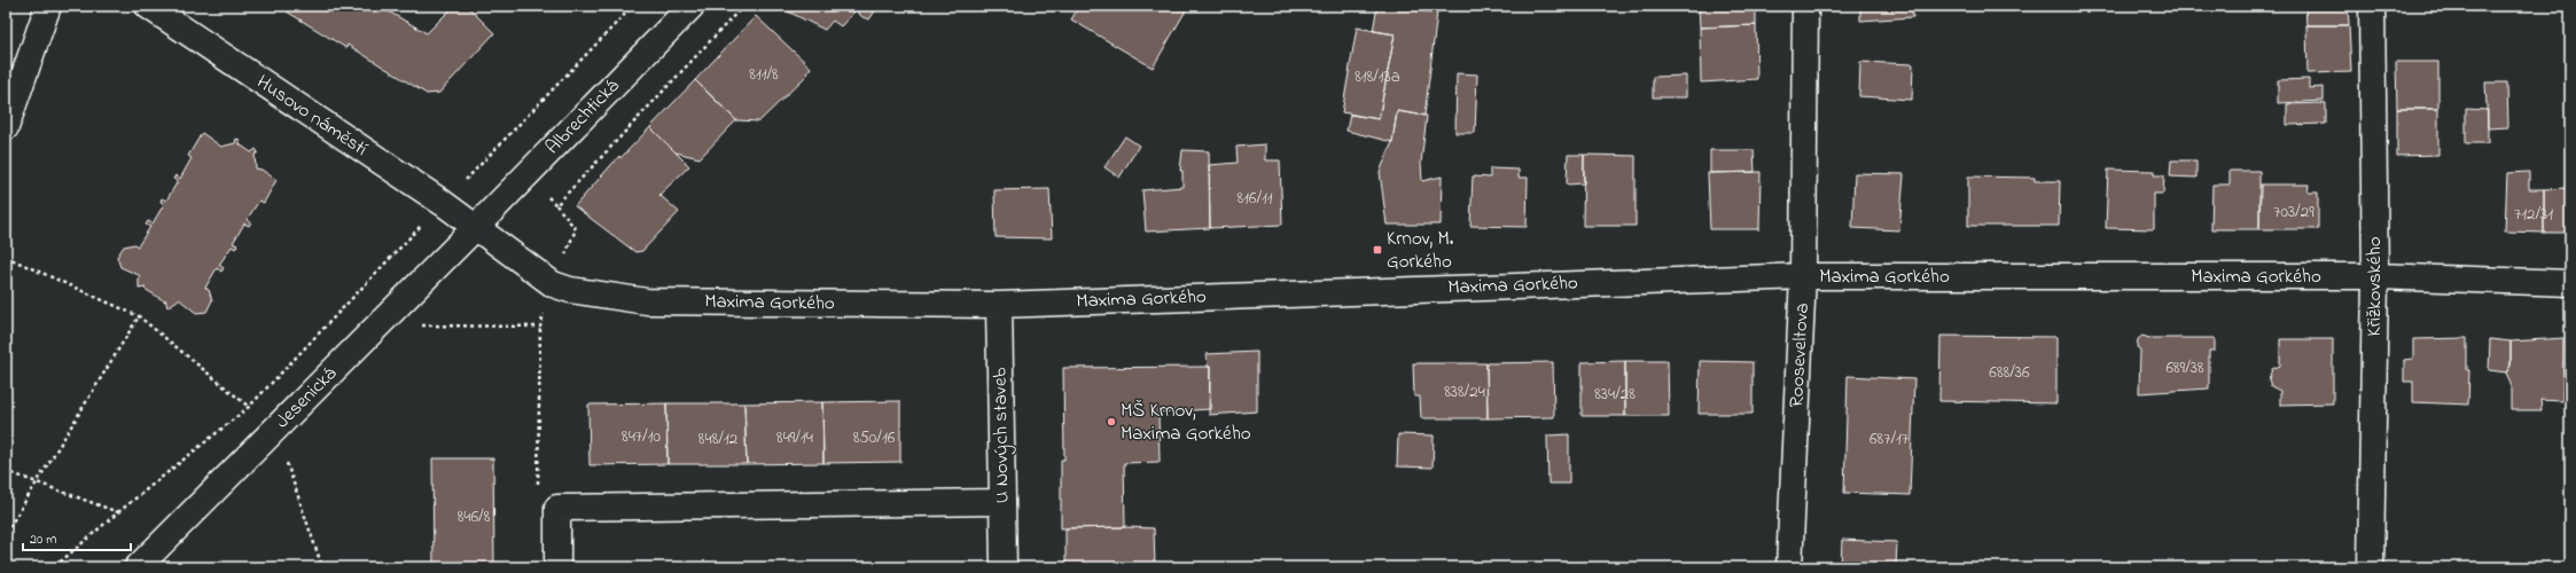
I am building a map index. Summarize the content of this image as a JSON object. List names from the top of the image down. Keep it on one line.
{"streets":{"street":["Husovo náměstí","Albrechtická","Maxima Gorkého","Křižkovského","Rooseveltova","Jesenická","U Nových staveb"]},"crossings":[["Husovo náměstí","Albrechtická"],["Husovo náměstí","Maxima Gorkého"],["Husovo náměstí","Jesenická"],["Albrechtická","Maxima Gorkého"],["Albrechtická","Jesenická"],["Maxima Gorkého","Křižkovského"],["Maxima Gorkého","Rooseveltova"],["Maxima Gorkého","Jesenická"],["Maxima Gorkého","U Nových staveb"]],"places":{"transit":["Krnov, M. Gorkého"],"other":["MŠ Krnov, Maxima Gorkého"]},"house_numbers":["811/8","818/13a","816/11","703/29","712/31","689/38","688/36","838/24","834/28","847/10","849/14","850/16","848/12","687/17","846/8"],"scale_bar":"20 m"}
